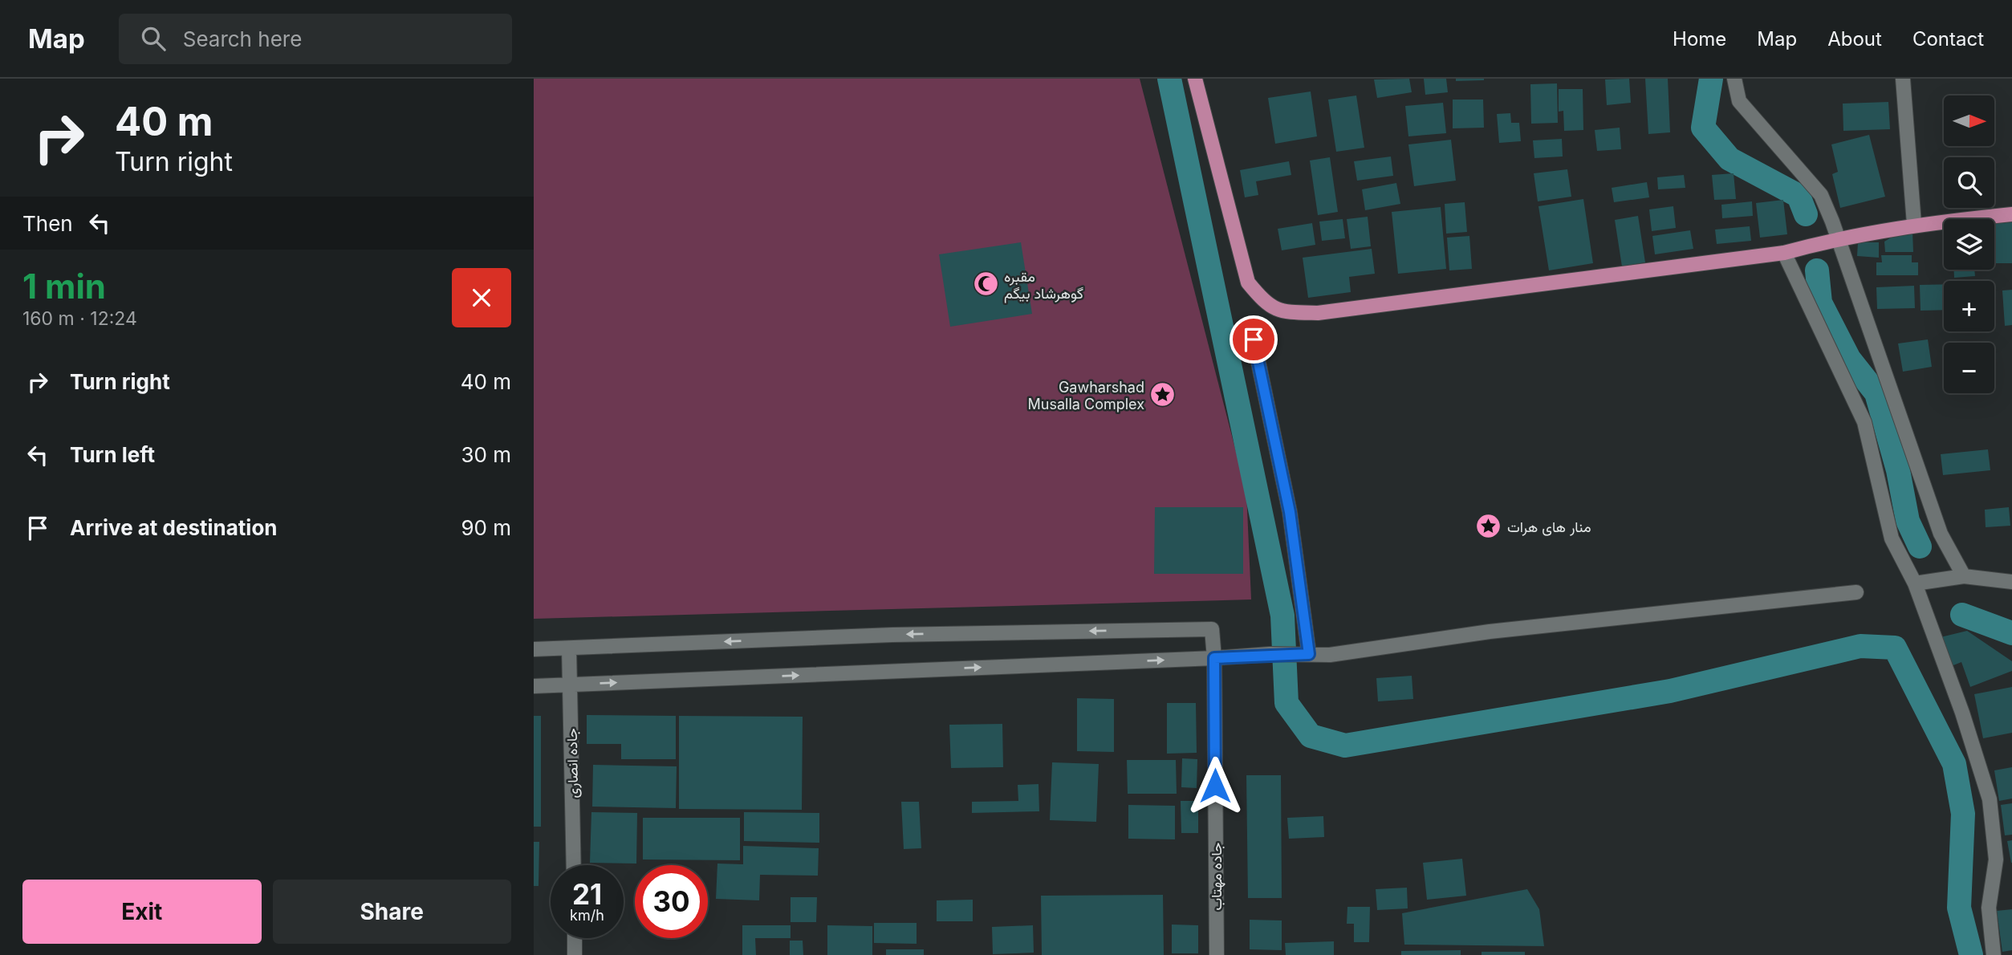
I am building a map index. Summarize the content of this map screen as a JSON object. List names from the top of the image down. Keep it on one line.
{"streets":{"street":["جاده انصاری","جاده مهتاب"]},"crossings":[["جاده انصاری","جاده مهتاب"]],"places":{"mosque":["مقبره گوهرشاد بیگم"],"place":["Gawharshad Musalla Complex","منار های هرات"]},"north":"right","page":{"header":"Map","search":"Search here","nav":["Home","Map","About","Contact"],"turn":["40 m","Turn right"],"map_buttons":["+","−"],"then":"Then","heading":["1 min","160 m · 12:24"],"list":[{"name":"Turn right","value":"40 m"},{"name":"Turn left","value":"30 m"},{"name":"Arrive at destination","value":"90 m"}],"speed":"21 km/h","limit":"30","buttons":["Exit","Share"]}}
